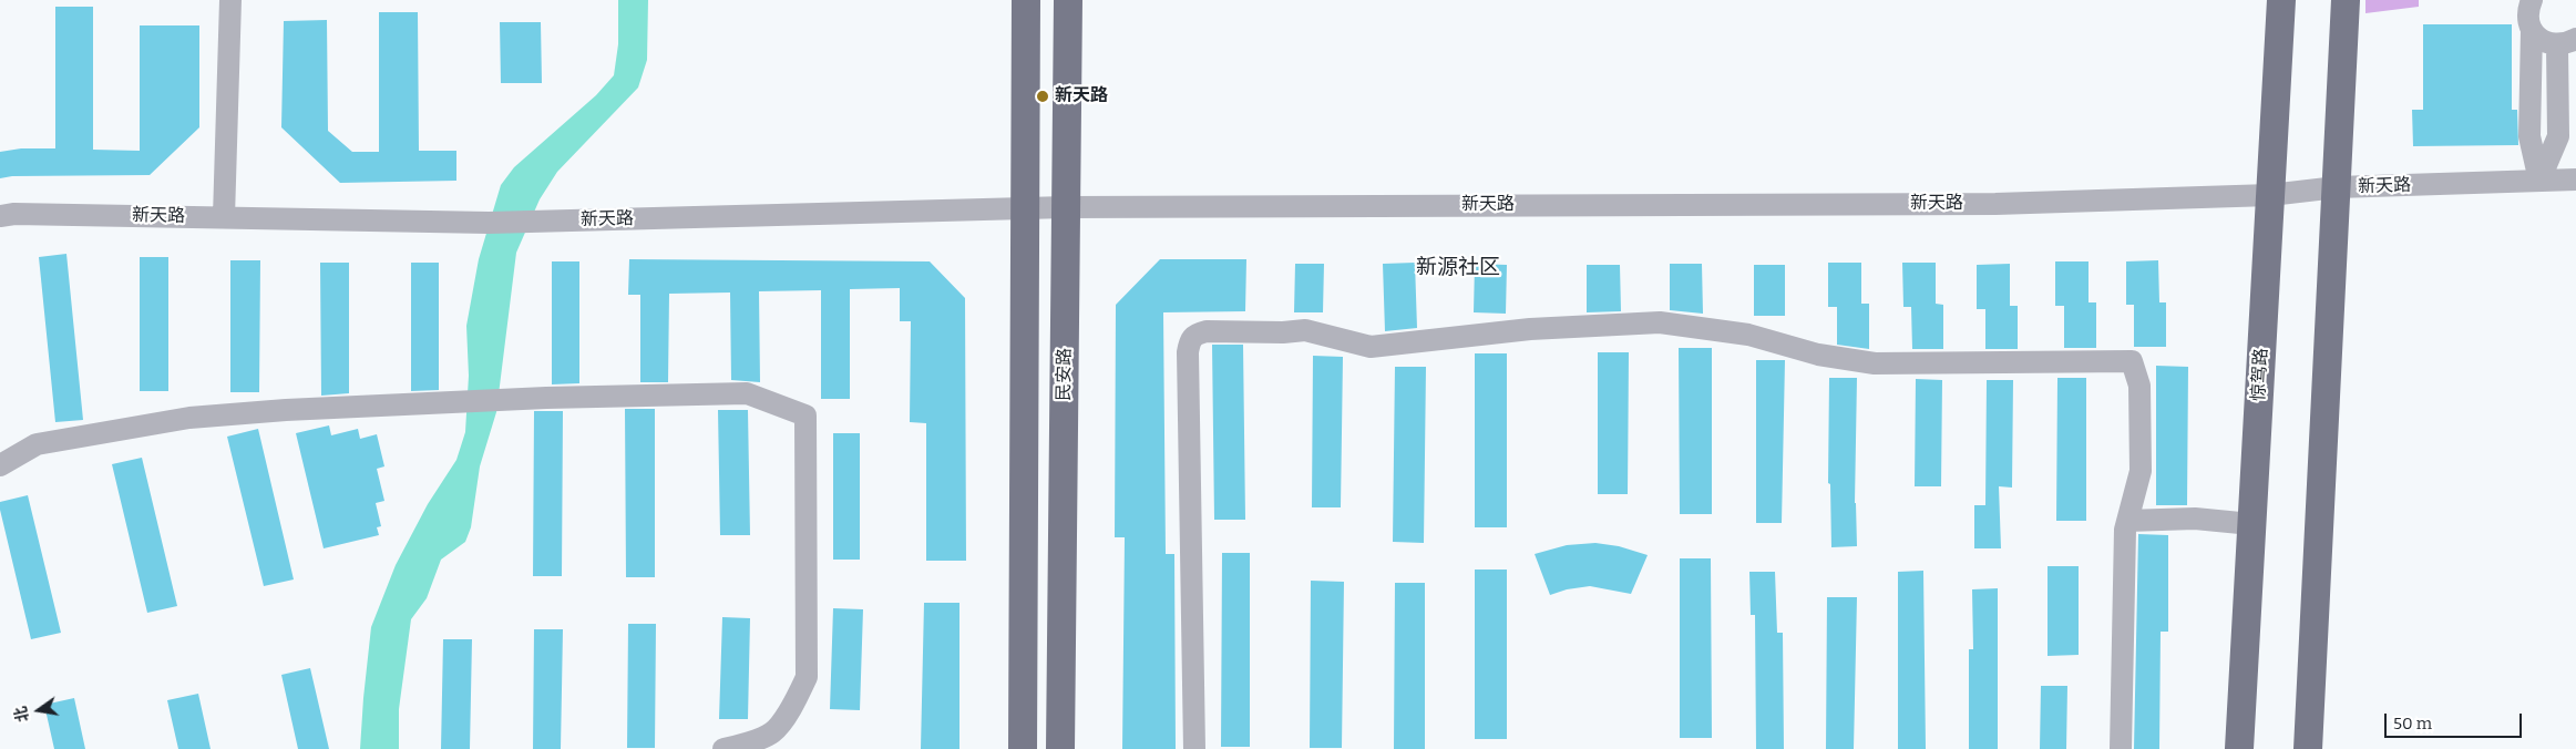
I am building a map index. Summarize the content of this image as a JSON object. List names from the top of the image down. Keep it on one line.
{"streets":{"main road":["民安路","惊驾路"],"street":["新天路"]},"crossings":[["新天路","民安路"],["新天路","惊驾路"]],"districts":["新源社区"],"places":["新天路"],"scale_bar":"50 m","north":"left"}
